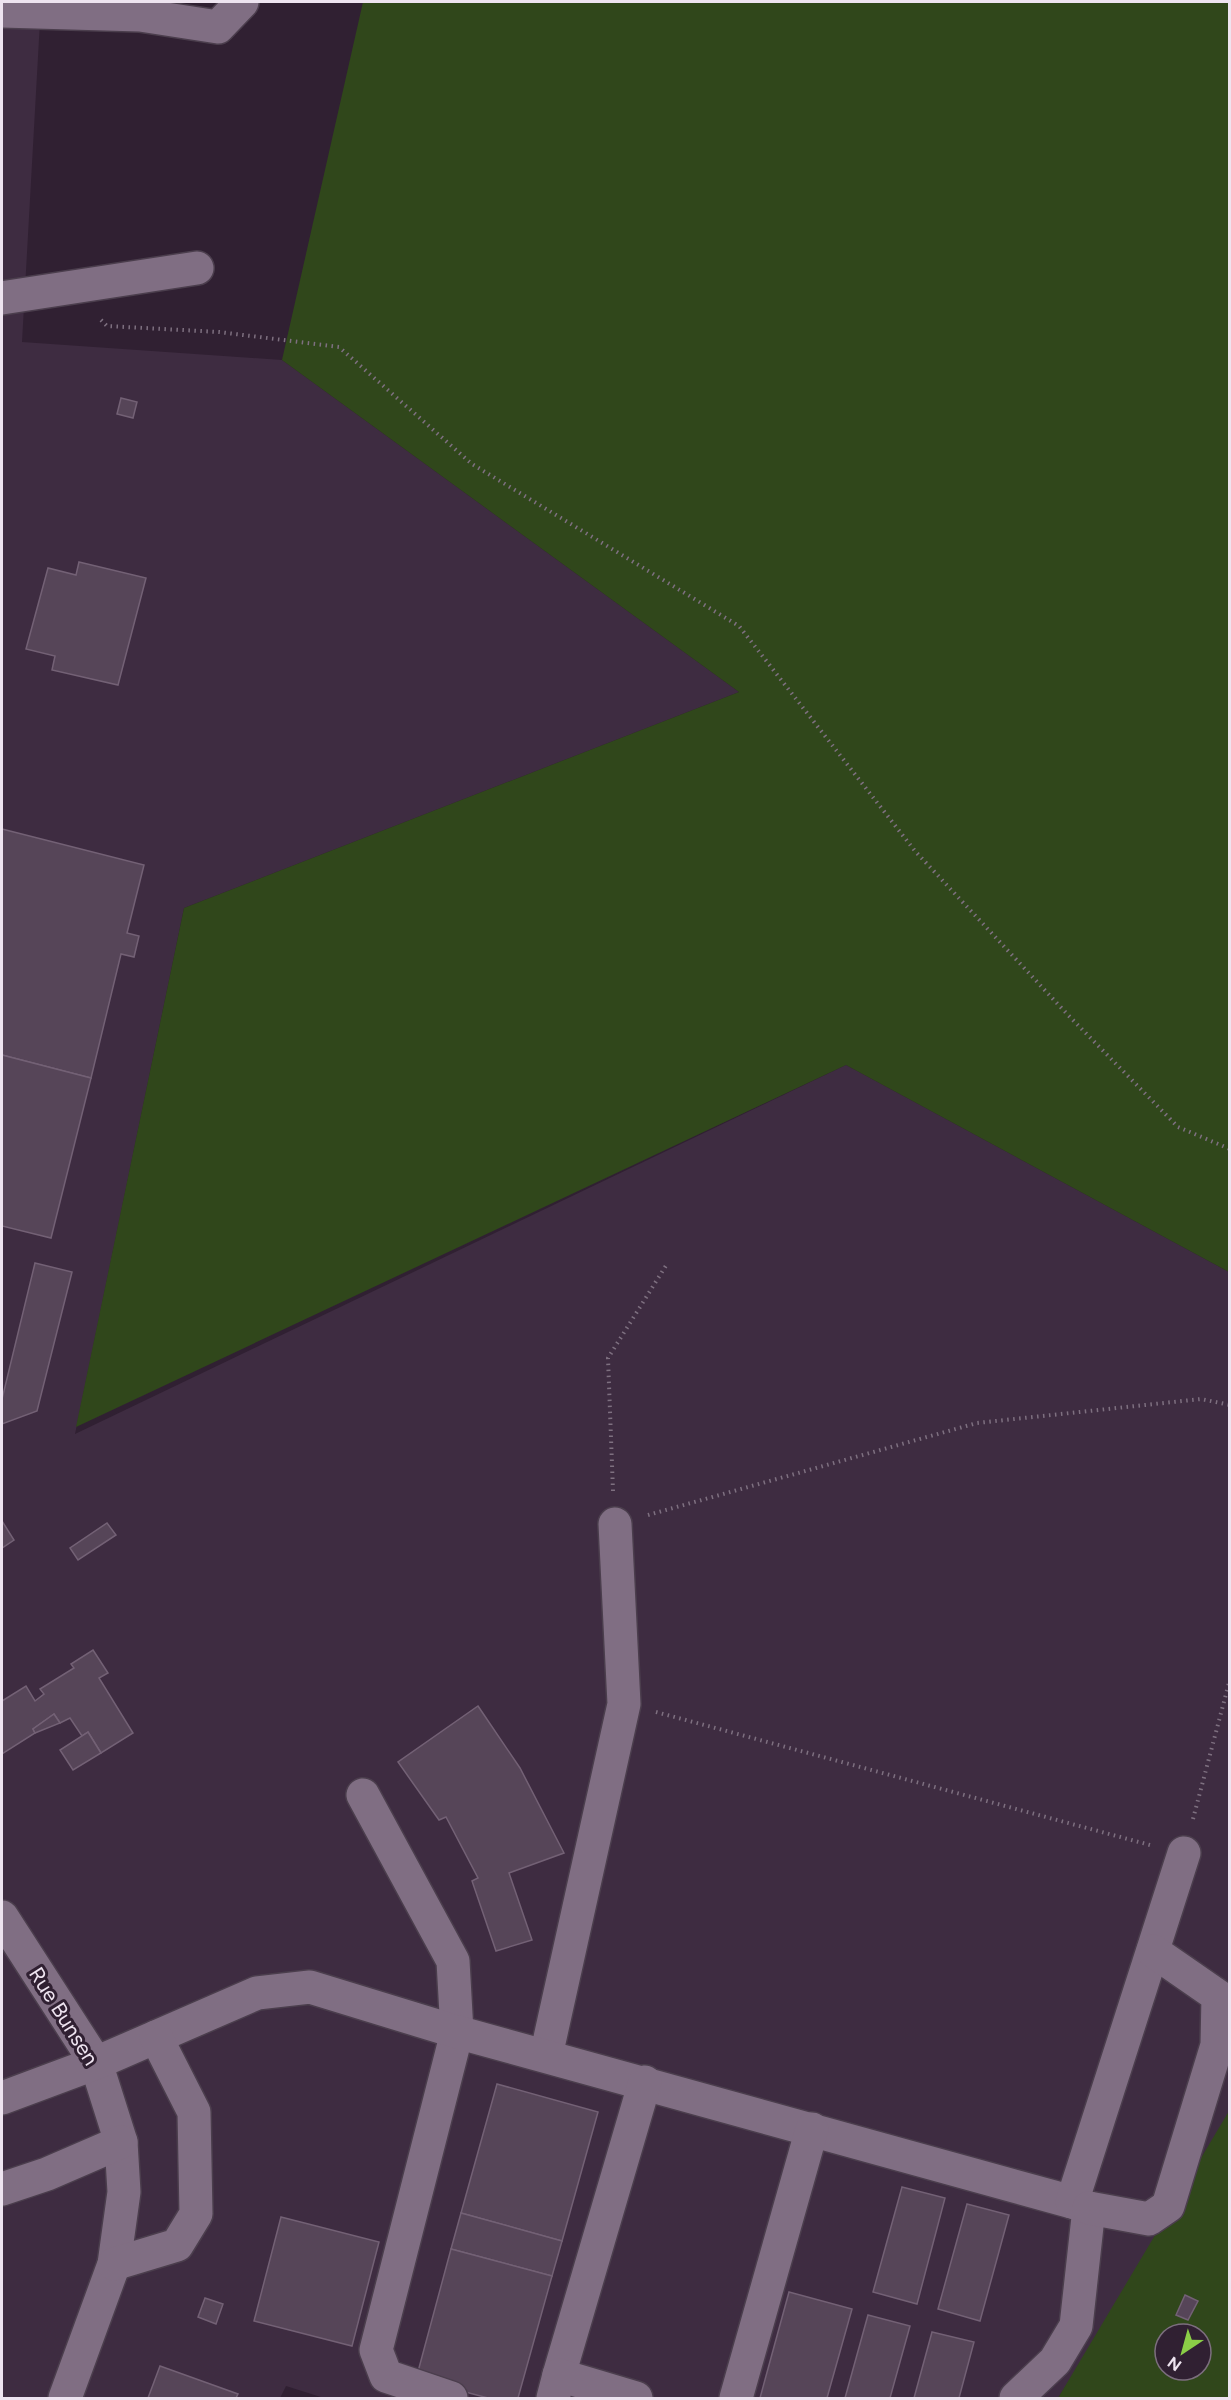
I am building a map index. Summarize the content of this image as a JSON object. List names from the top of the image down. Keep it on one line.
{"streets":{"street":["Rue Bunsen"]},"north":"bottom left"}
